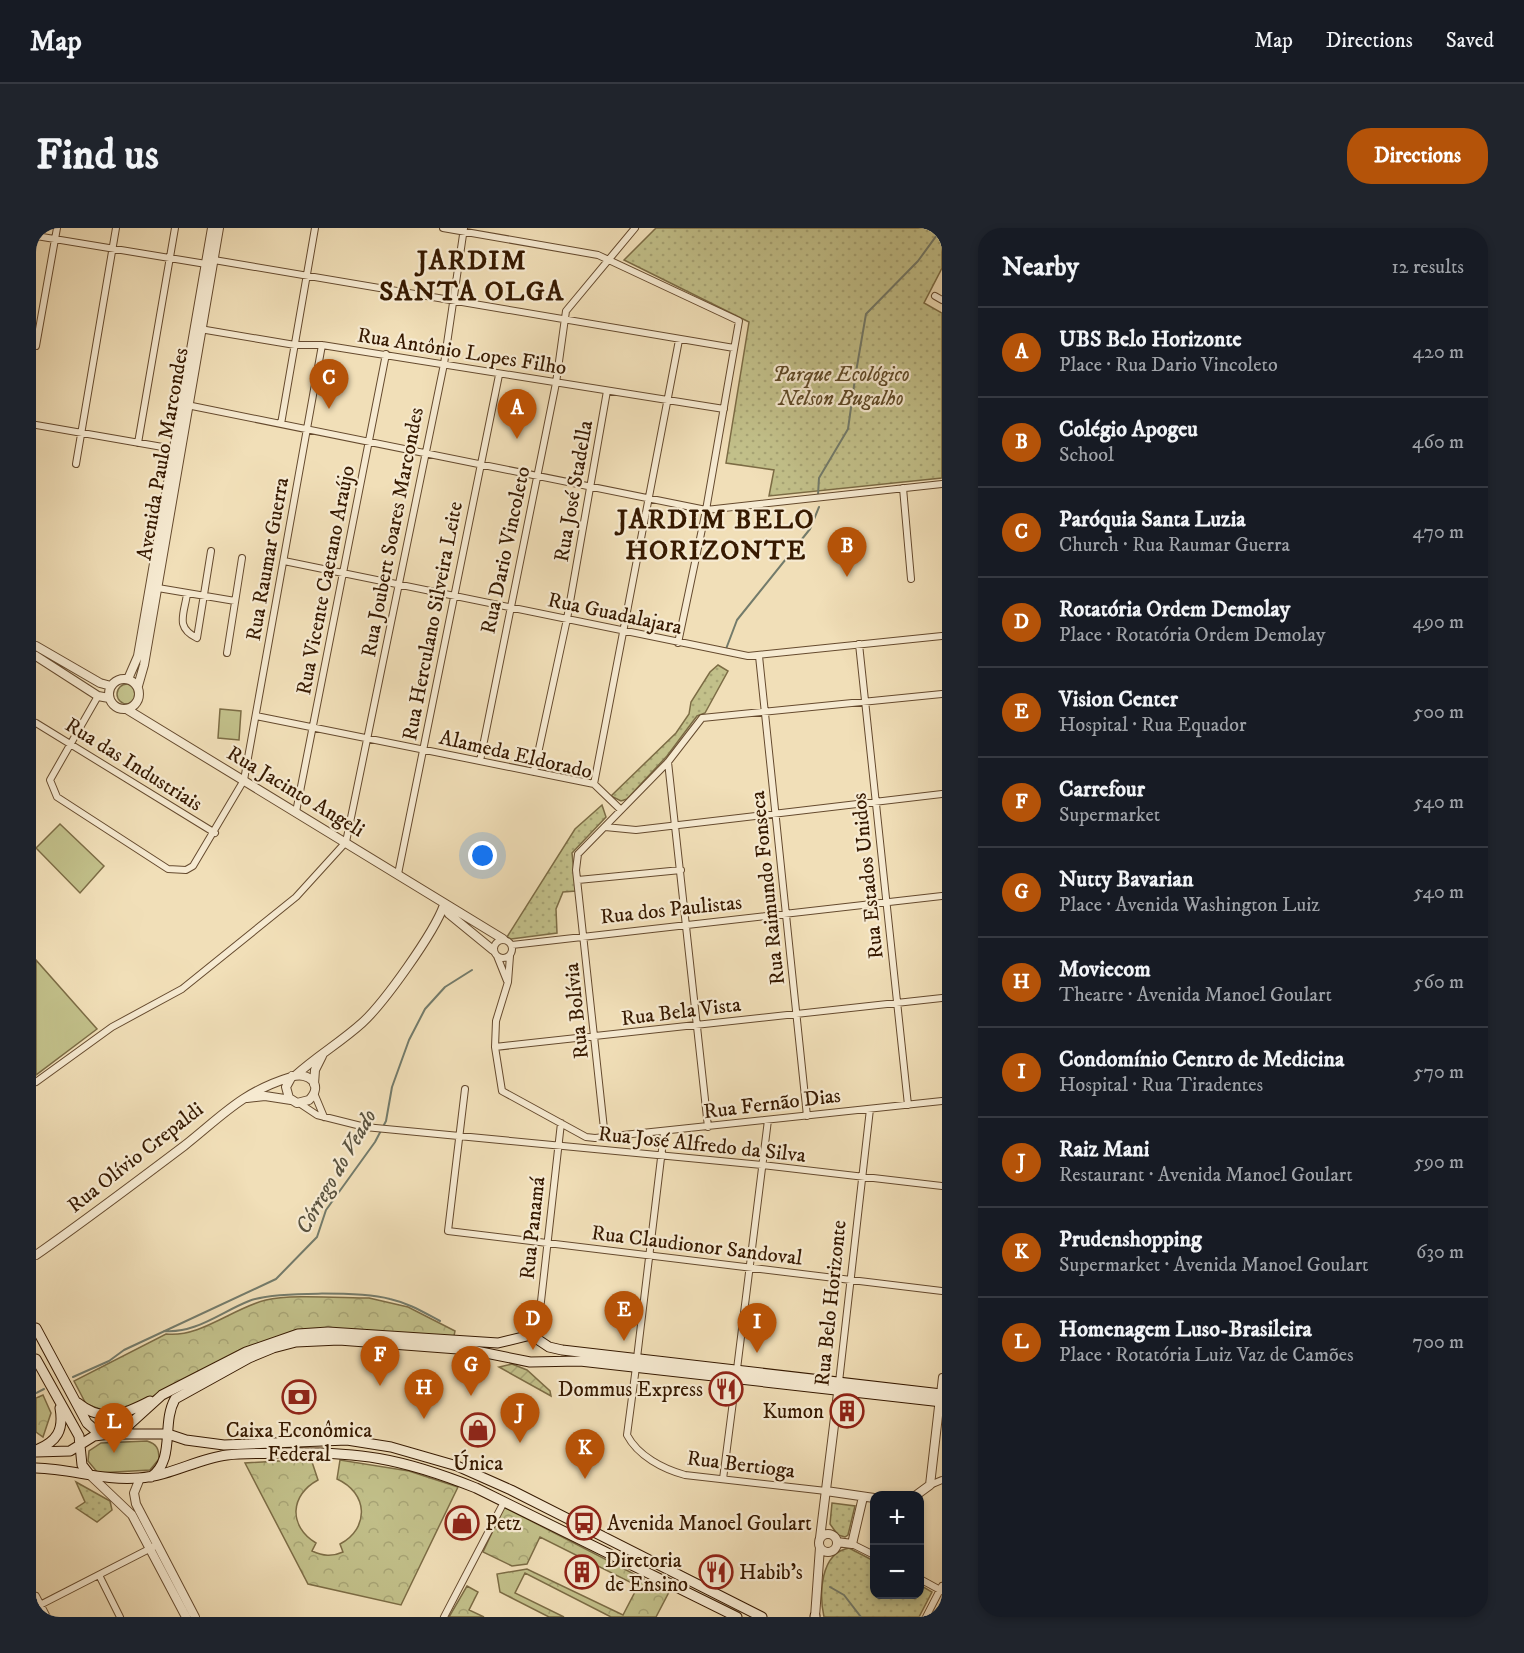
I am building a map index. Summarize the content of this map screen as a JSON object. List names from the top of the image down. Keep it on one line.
{"streets":{"street":["Rua Antônio Lopes Filho","Avenida Paulo Marcondes","Rua José Stadella","Rua Joubert Soares Marcondes","Rua Dario Vincoleto","Rua Raumar Guerra","Rua Vicente Caetano Araújo","Rua Guadalajara","Rua Herculano Silveira Leite","Alameda Eldorado","Rua das Industriais","Rua Jacinto Angeli","Rua Estados Unidos","Rua Raimundo Fonseca","Rua dos Paulistas","Rua Bolívia","Rua Bela Vista","Rua Fernão Dias","Rua José Alfredo da Silva","Rua Olívio Crepaldi","Rua Panamá","Rua Claudionor Sandoval","Rua Belo Horizonte","Rua Bertioga"]},"crossings":[["Rua Antônio Lopes Filho","Avenida Paulo Marcondes"],["Rua Antônio Lopes Filho","Rua José Stadella"],["Rua Antônio Lopes Filho","Rua Joubert Soares Marcondes"],["Rua Antônio Lopes Filho","Rua Dario Vincoleto"],["Rua Antônio Lopes Filho","Rua Raumar Guerra"],["Rua Antônio Lopes Filho","Rua Vicente Caetano Araújo"],["Rua Antônio Lopes Filho","Rua Herculano Silveira Leite"],["Avenida Paulo Marcondes","Rua Jacinto Angeli"],["Rua José Stadella","Rua Guadalajara"],["Rua José Stadella","Alameda Eldorado"],["Rua Joubert Soares Marcondes","Rua Guadalajara"],["Rua Joubert Soares Marcondes","Alameda Eldorado"],["Rua Joubert Soares Marcondes","Rua Jacinto Angeli"],["Rua Dario Vincoleto","Rua Guadalajara"],["Rua Dario Vincoleto","Alameda Eldorado"],["Rua Raumar Guerra","Rua Guadalajara"],["Rua Raumar Guerra","Alameda Eldorado"],["Rua Raumar Guerra","Rua das Industriais"],["Rua Raumar Guerra","Rua Jacinto Angeli"],["Rua Vicente Caetano Araújo","Rua Guadalajara"],["Rua Vicente Caetano Araújo","Alameda Eldorado"],["Rua Vicente Caetano Araújo","Rua Jacinto Angeli"],["Rua Guadalajara","Rua Herculano Silveira Leite"],["Rua Guadalajara","Rua Estados Unidos"],["Rua Guadalajara","Rua Raimundo Fonseca"],["Rua Herculano Silveira Leite","Alameda Eldorado"],["Rua Herculano Silveira Leite","Rua Jacinto Angeli"],["Alameda Eldorado","Rua Bolívia"],["Rua Jacinto Angeli","Rua dos Paulistas"],["Rua Jacinto Angeli","Rua Olívio Crepaldi"],["Rua Estados Unidos","Rua dos Paulistas"],["Rua Estados Unidos","Rua Bolívia"],["Rua Estados Unidos","Rua Bela Vista"],["Rua Estados Unidos","Rua Fernão Dias"],["Rua Raimundo Fonseca","Rua dos Paulistas"],["Rua Raimundo Fonseca","Rua Bolívia"],["Rua Raimundo Fonseca","Rua Bela Vista"],["Rua Raimundo Fonseca","Rua Fernão Dias"],["Rua dos Paulistas","Rua Bolívia"],["Rua Bolívia","Rua Bela Vista"],["Rua Bolívia","Rua Fernão Dias"],["Rua Bela Vista","Rua Fernão Dias"],["Rua Fernão Dias","Rua Panamá"],["Rua Fernão Dias","Rua Belo Horizonte"],["Rua Fernão Dias","Rua Bertioga"],["Rua José Alfredo da Silva","Rua Olívio Crepaldi"],["Rua José Alfredo da Silva","Rua Panamá"],["Rua José Alfredo da Silva","Rua Claudionor Sandoval"],["Rua José Alfredo da Silva","Rua Belo Horizonte"],["Rua José Alfredo da Silva","Rua Bertioga"],["Rua Panamá","Rua Claudionor Sandoval"],["Rua Claudionor Sandoval","Rua Belo Horizonte"],["Rua Claudionor Sandoval","Rua Bertioga"],["Rua Belo Horizonte","Rua Bertioga"]],"districts":["JARDIM SANTA OLGA","JARDIM BELO HORIZONTE"],"water":["Córrego do Veado"],"parks":["Parque Ecológico Nelson Bugalho"],"places":{"restaurant":["Dommus Express","Habib's"],"bank":["Caixa Econômica Federal"],"building":["Kumon","Diretoria de Ensino"],"shop":["Única","Petz"],"bus stop":["Avenida Manoel Goulart"]},"page":{"header":"Map","nav":["Map","Directions","Saved"],"buttons":"Directions","title":"Find us","heading":["Nearby","12 results"],"list":[{"mark":"A","name":"UBS Belo Horizonte","note":"Place · Rua Dario Vincoleto","value":"420 m"},{"mark":"B","name":"Colégio Apogeu","note":"School","value":"460 m"},{"mark":"C","name":"Paróquia Santa Luzia","note":"Church · Rua Raumar Guerra","value":"470 m"},{"mark":"D","name":"Rotatória Ordem Demolay","note":"Place · Rotatória Ordem Demolay","value":"490 m"},{"mark":"E","name":"Vision Center","note":"Hospital · Rua Equador","value":"500 m"},{"mark":"F","name":"Carrefour","note":"Supermarket","value":"540 m"},{"mark":"G","name":"Nutty Bavarian","note":"Place · Avenida Washington Luiz","value":"540 m"},{"mark":"H","name":"Moviecom","note":"Theatre · Avenida Manoel Goulart","value":"560 m"},{"mark":"I","name":"Condomínio Centro de Medicina","note":"Hospital · Rua Tiradentes","value":"570 m"},{"mark":"J","name":"Raiz Mani","note":"Restaurant · Avenida Manoel Goulart","value":"590 m"},{"mark":"K","name":"Prudenshopping","note":"Supermarket · Avenida Manoel Goulart","value":"630 m"},{"mark":"L","name":"Homenagem Luso-Brasileira","note":"Place · Rotatória Luiz Vaz de Camões","value":"700 m"}],"pins":["C","A","B","E","D","I","F","G","H","J","L","K"],"map_buttons":["+","−"]}}
